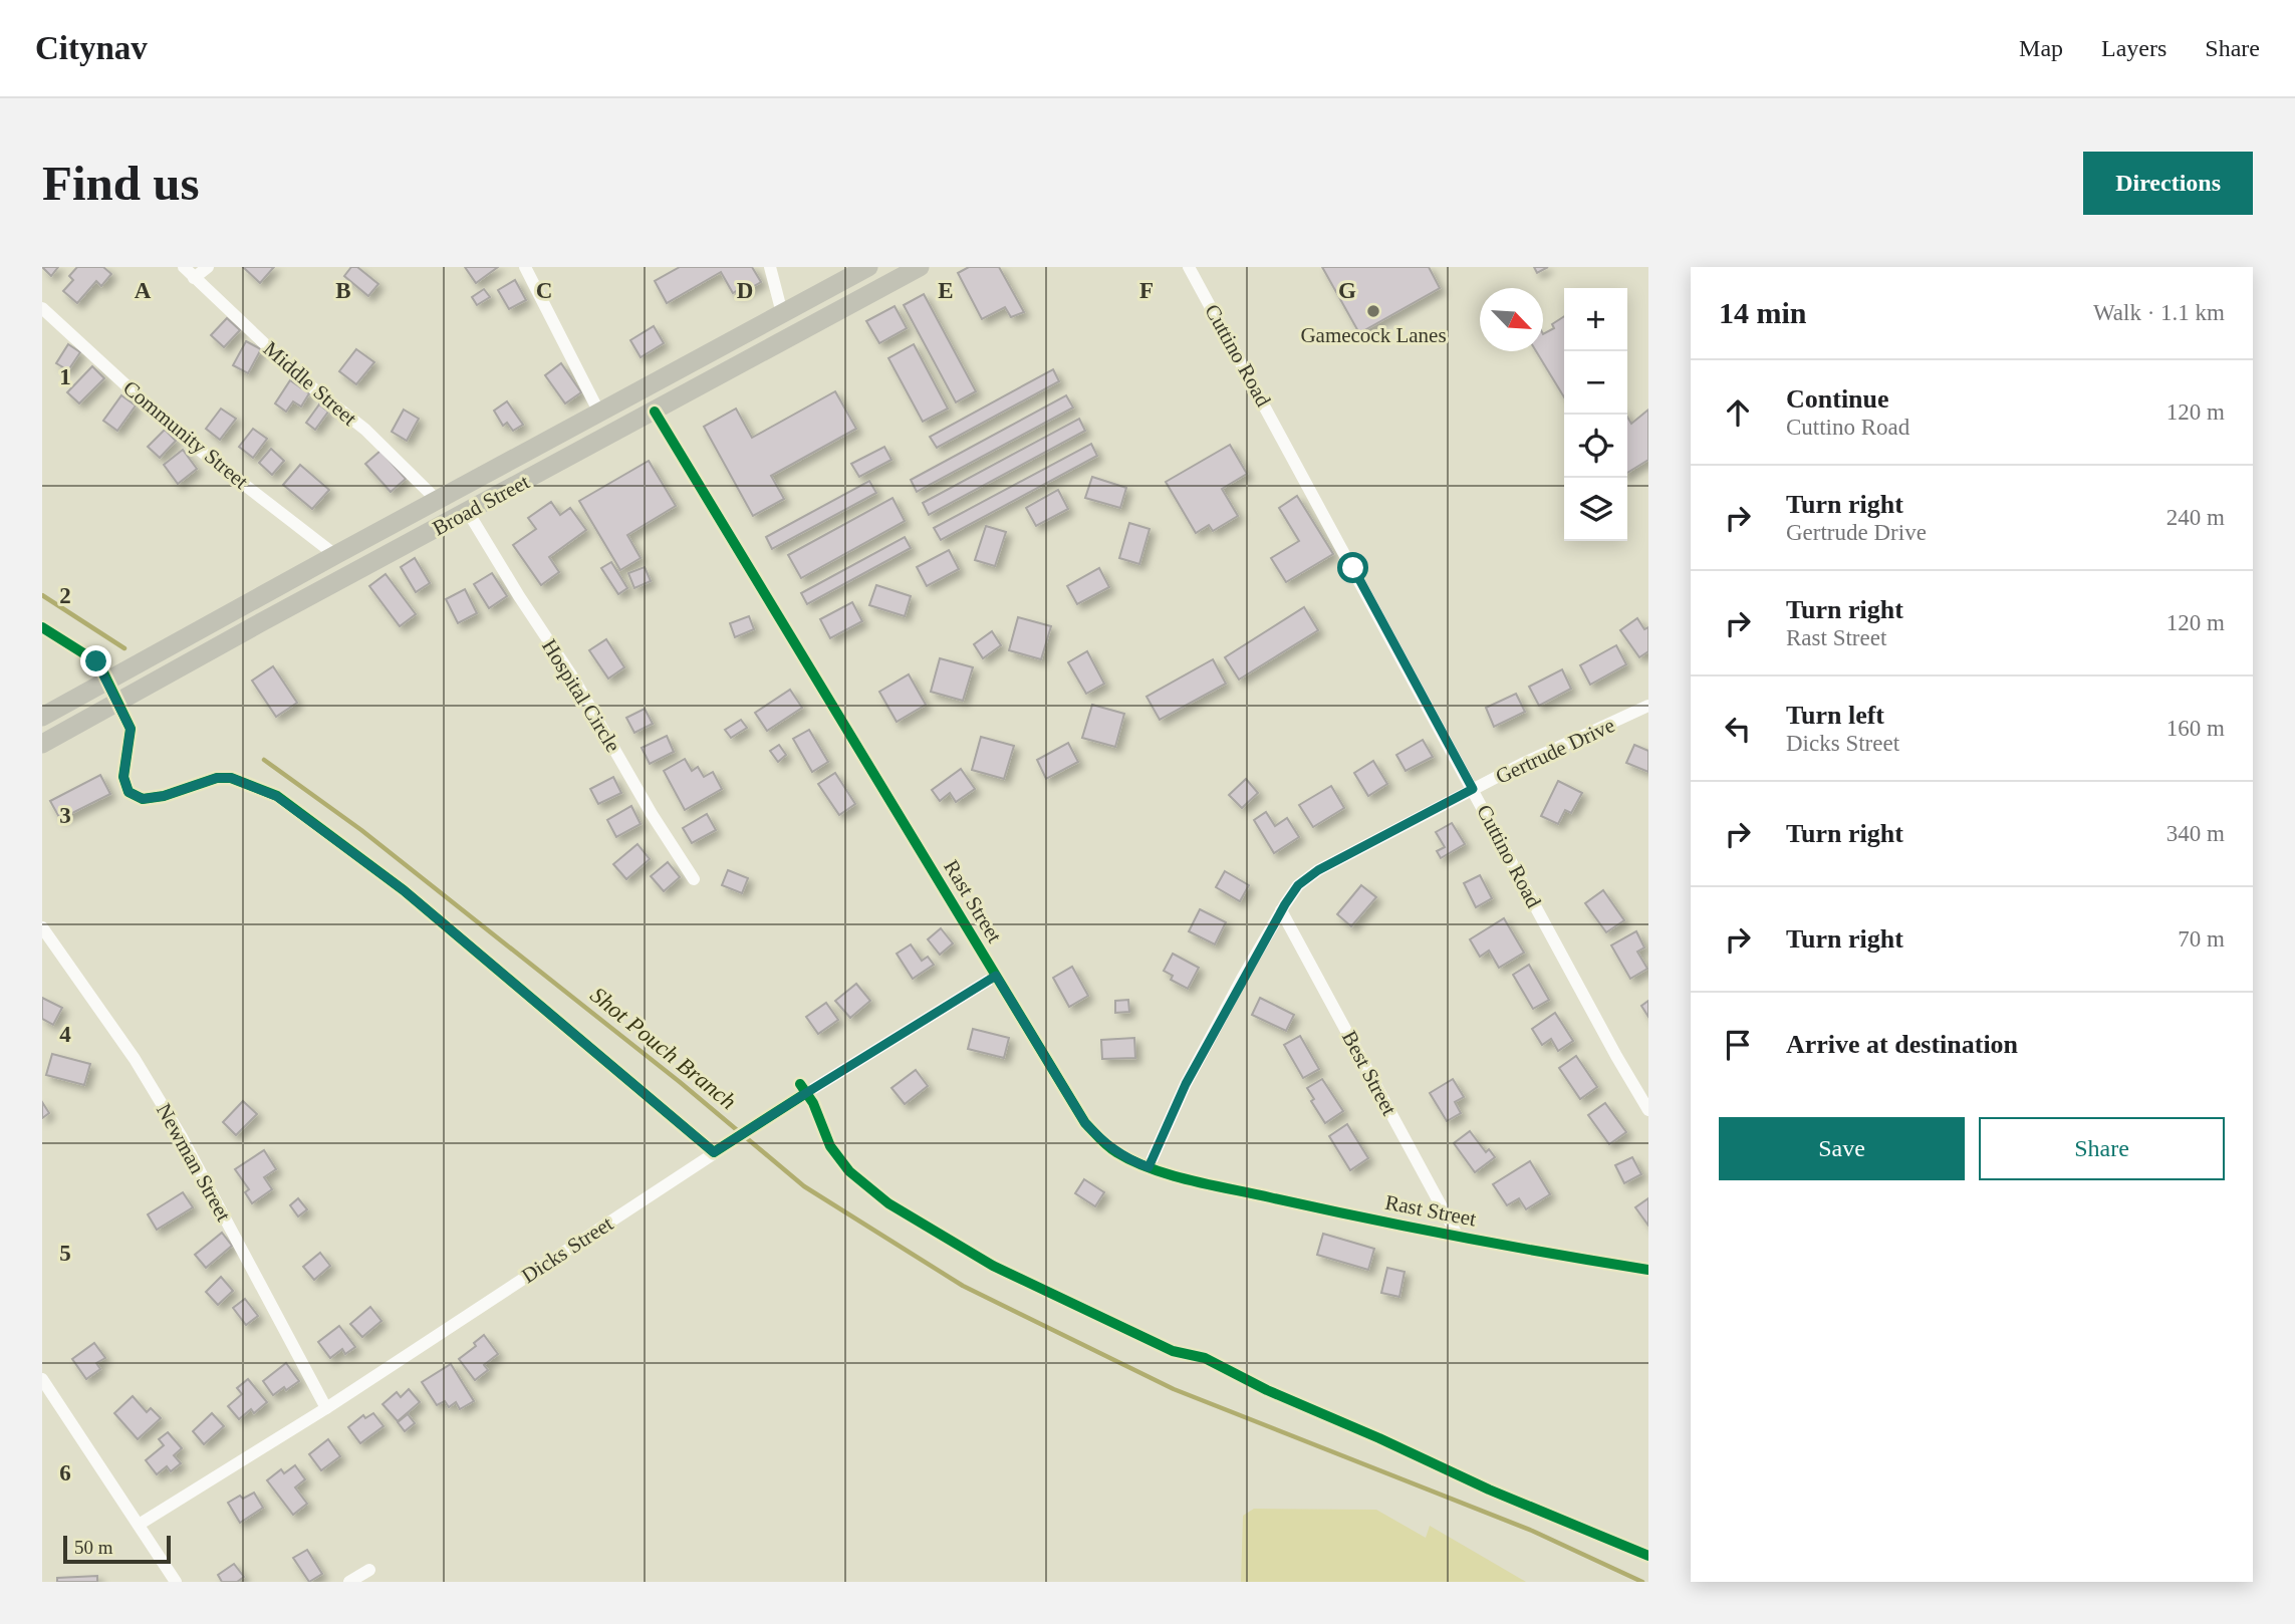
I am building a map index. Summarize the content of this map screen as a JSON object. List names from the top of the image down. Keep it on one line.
{"streets":{"main road":["Broad Street"],"street":["Cuttino Road","Middle Street","Community Street","Hospital Circle","Gertrude Drive","Rast Street","Best Street","Newman Street","Dicks Street"]},"crossings":[["Cuttino Road","Gertrude Drive"],["Middle Street","Broad Street"],["Community Street","Broad Street"],["Broad Street","Hospital Circle"],["Broad Street","Rast Street"],["Gertrude Drive","Rast Street"],["Gertrude Drive","Best Street"],["Rast Street","Best Street"],["Rast Street","Dicks Street"],["Newman Street","Dicks Street"]],"water":["Shot Pouch Branch"],"places":["Gamecock Lanes"],"scale_bar":"50 m","north":"bottom right","page":{"header":"Citynav","nav":["Map","Layers","Share"],"buttons":["Directions",["Save","Share"]],"title":"Find us","heading":["14 min","Walk · 1.1 km"],"map_buttons":["+","−"],"list":[["Continue","Cuttino Road","120 m"],["Turn right","Gertrude Drive","240 m"],["Turn right","Rast Street","120 m"],["Turn left","Dicks Street","160 m"],["Turn right","340 m"],["Turn right","70 m"],"Arrive at destination"],"scale":"50 m"},"grid":{"columns":["A","B","C","D","E","F","G"],"rows":["1","2","3","4","5","6"]}}
